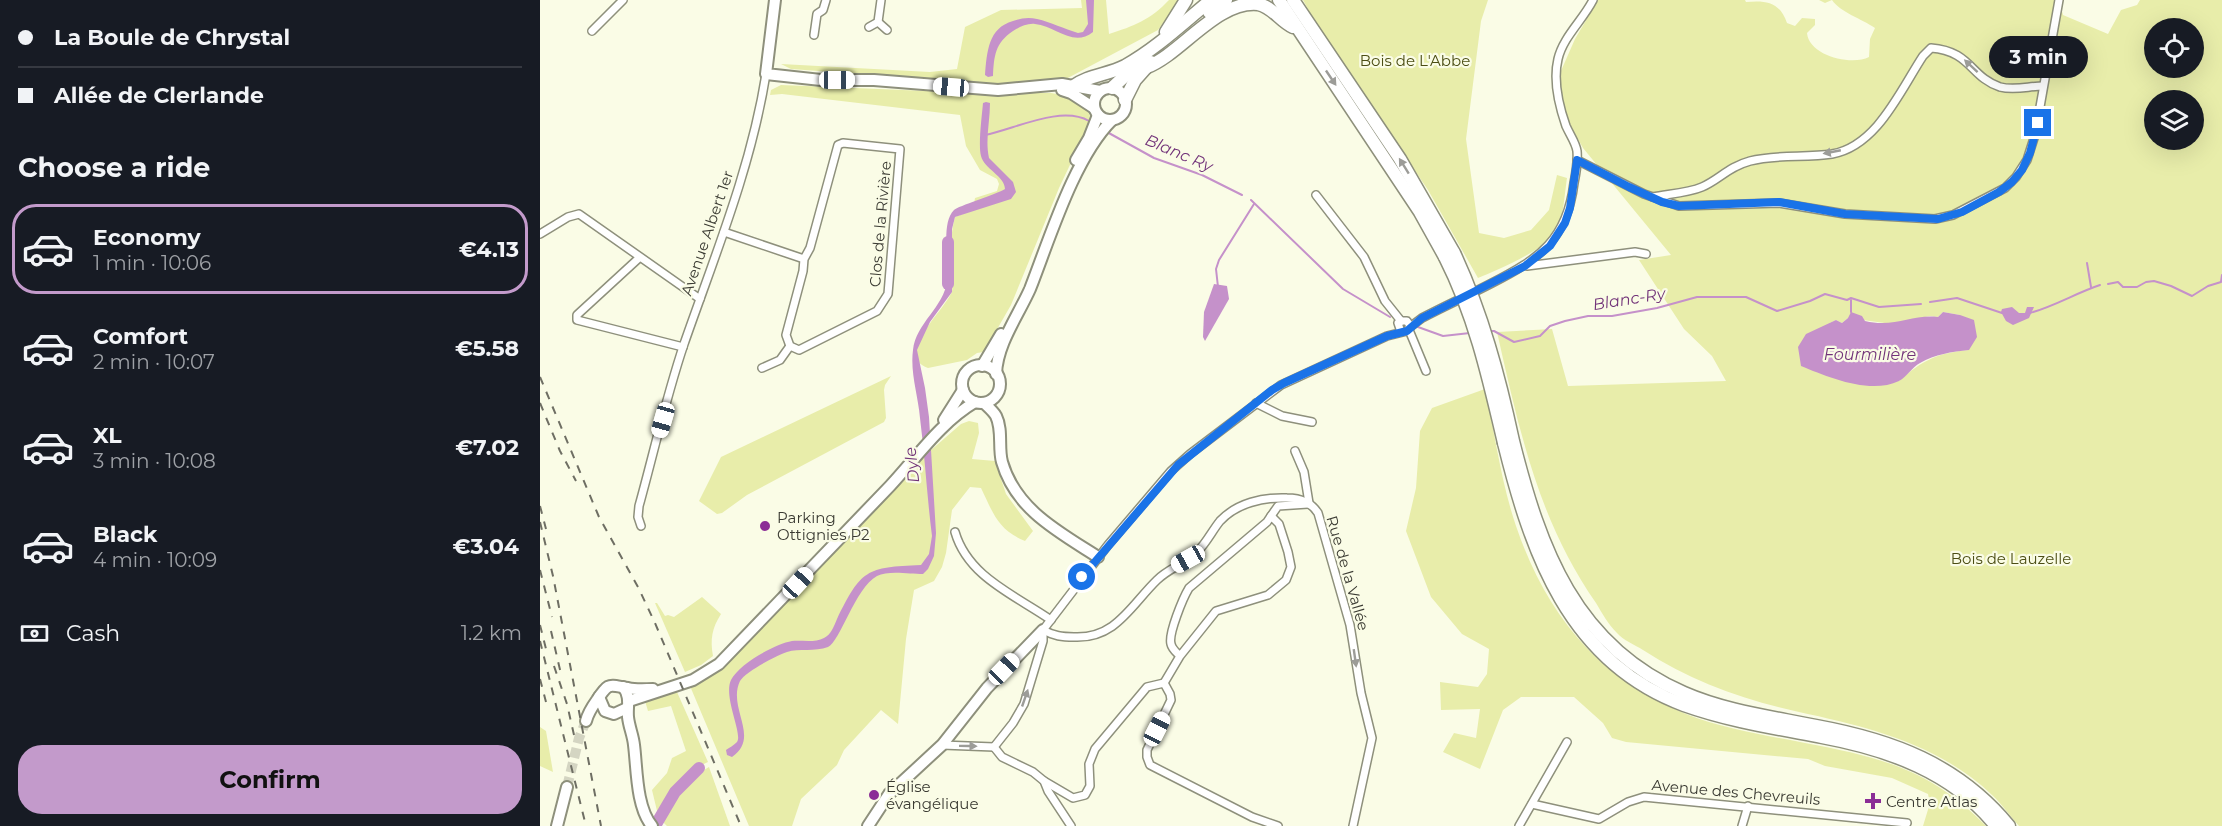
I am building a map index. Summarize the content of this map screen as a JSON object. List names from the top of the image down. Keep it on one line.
{"streets":{"main road":["Avenue Albert 1er"],"street":["Clos de la Rivière","Rue de la Vallée","Avenue des Chevreuils"]},"one_way":["Rue de la Vallée"],"water":["Blanc Ry","Blanc-Ry","Fourmilière","Dyle"],"parks":["Bois de L'Abbe","Bois de Lauzelle"],"places":{"other":["Parking Ottignies P2","Église évangélique"],"health":["Centre Atlas"]},"page":{"banner":["La Boule de Chrystal","Allée de Clerlande"],"bubble":"3 min","heading":"Choose a ride","list":[{"name":"Economy","note":"1 min · 10:06","value":"€4.13"},{"name":"Comfort","note":"2 min · 10:07","value":"€5.58"},{"name":"XL","note":"3 min · 10:08","value":"€7.02"},{"name":"Black","note":"4 min · 10:09","value":"€3.04"}],"pay":["Cash","1.2 km"],"buttons":"Confirm"}}
